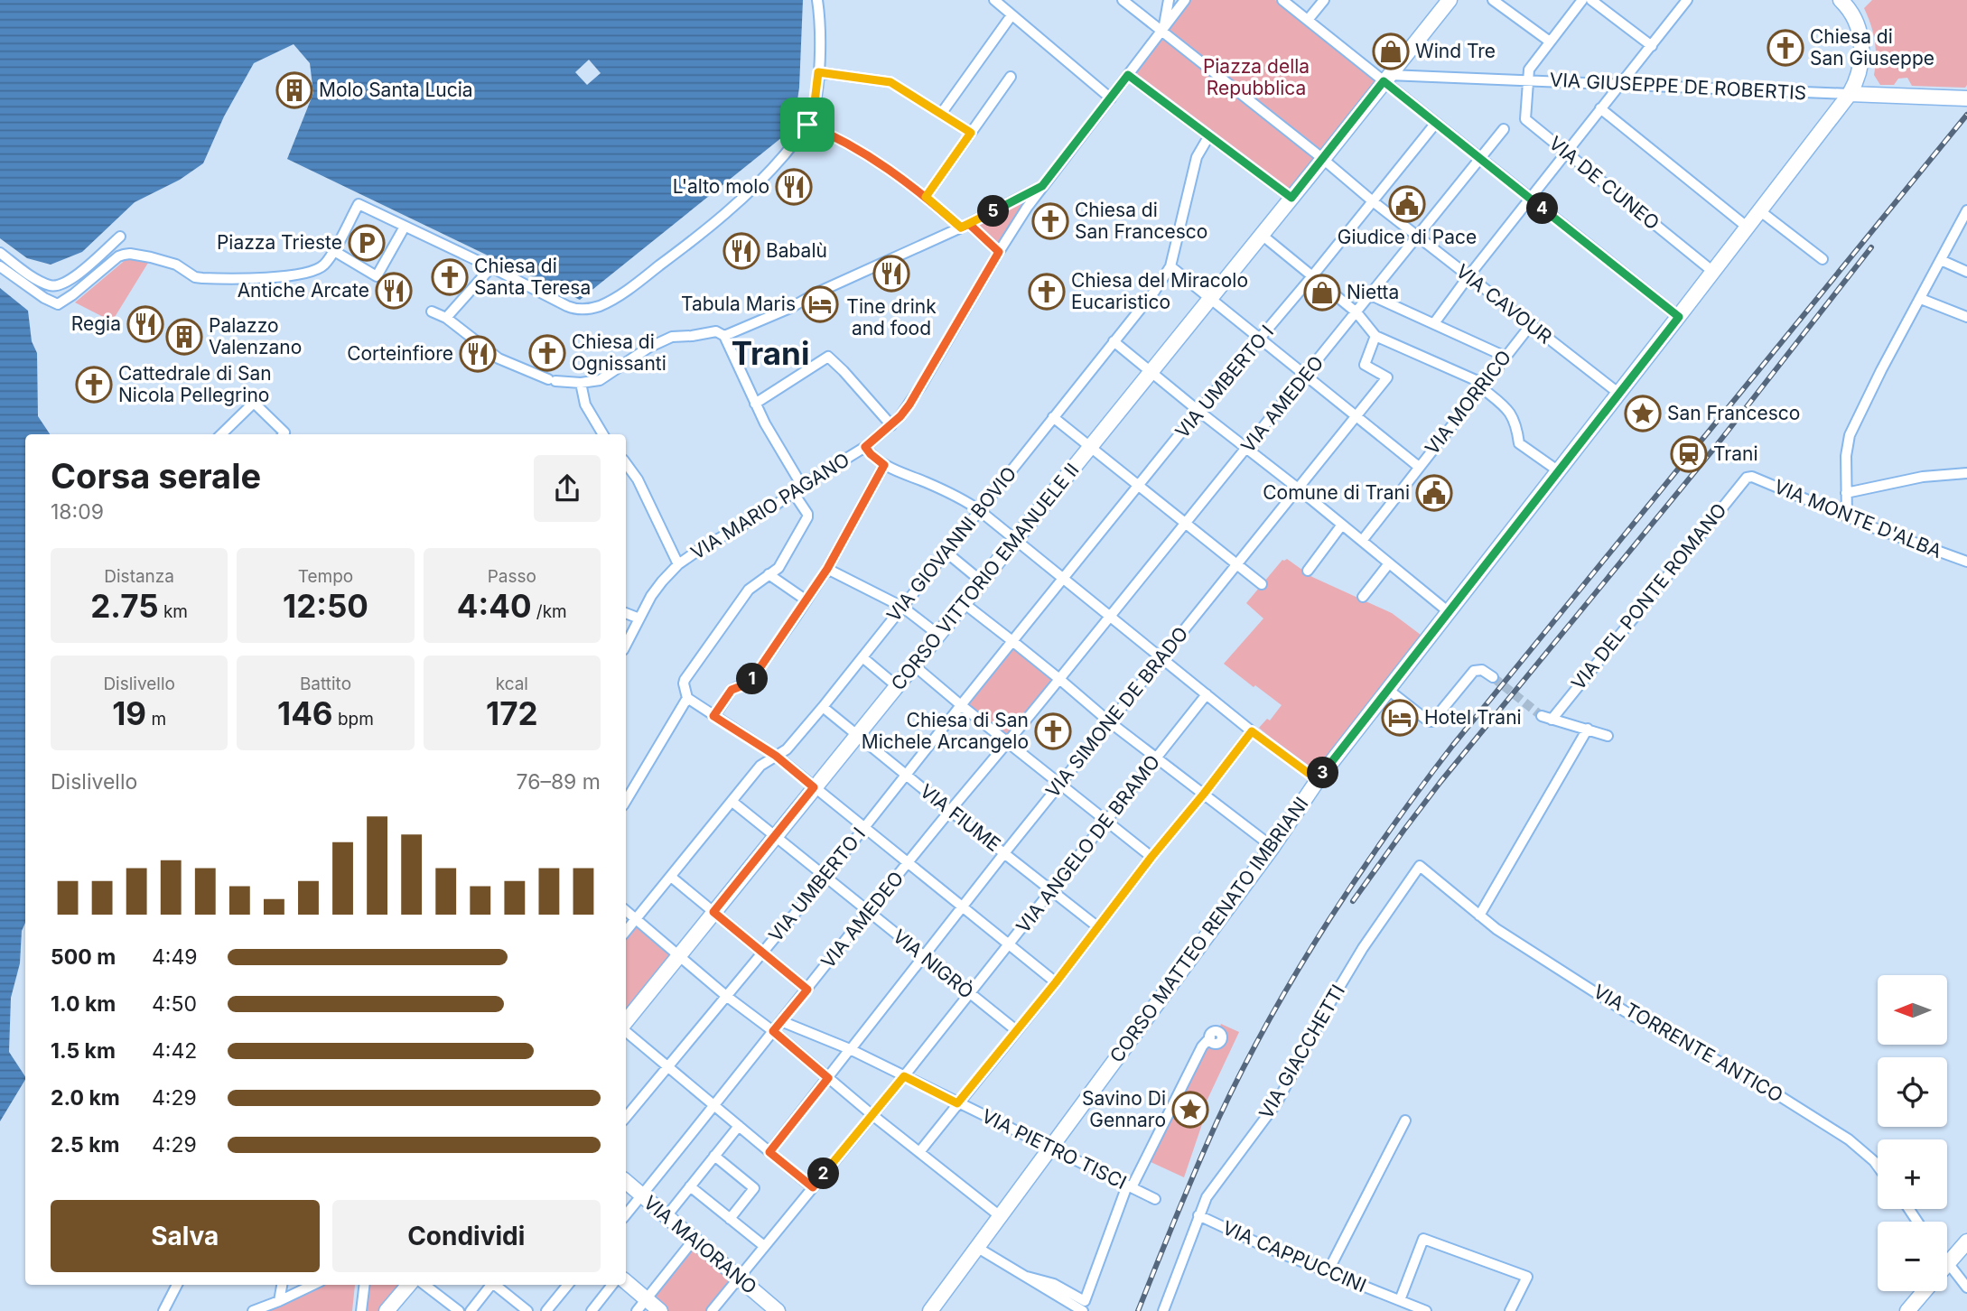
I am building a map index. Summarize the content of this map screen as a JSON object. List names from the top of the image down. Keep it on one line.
{"streets":{"street":["VIA GIUSEPPE DE ROBERTIS","VIA DE CUNEO","VIA CAVOUR","VIA UMBERTO I","VIA MORRICO","VIA AMEDEO","VIA MARIO PAGANO","VIA MONTE D'ALBA","VIA GIOVANNI BOVIO","CORSO VITTORIO EMANUELE II","VIA DEL PONTE ROMANO","VIA SIMONE DE BRADO","VIA FIUME","VIA ANGELO DE BRAMO","CORSO MATTEO RENATO IMBRIANI","VIA NIGRÒ","VIA TORRENTE ANTICO","VIA GIACCHETTI","VIA PIETRO TISCI","VIA MAIORANO","VIA CAPPUCCINI"]},"crossings":[["VIA GIUSEPPE DE ROBERTIS","VIA DE CUNEO"],["VIA GIUSEPPE DE ROBERTIS","CORSO MATTEO RENATO IMBRIANI"],["VIA DE CUNEO","CORSO MATTEO RENATO IMBRIANI"],["VIA CAVOUR","VIA UMBERTO I"],["VIA CAVOUR","VIA MORRICO"],["VIA CAVOUR","VIA AMEDEO"],["VIA CAVOUR","CORSO MATTEO RENATO IMBRIANI"],["VIA UMBERTO I","VIA FIUME"],["VIA UMBERTO I","VIA NIGRÒ"],["VIA AMEDEO","VIA FIUME"],["VIA AMEDEO","VIA NIGRÒ"],["VIA AMEDEO","VIA PIETRO TISCI"],["VIA AMEDEO","VIA MAIORANO"],["VIA MONTE D'ALBA","VIA DEL PONTE ROMANO"],["VIA GIOVANNI BOVIO","VIA FIUME"],["VIA GIOVANNI BOVIO","VIA NIGRÒ"],["CORSO VITTORIO EMANUELE II","VIA FIUME"],["CORSO VITTORIO EMANUELE II","VIA NIGRÒ"],["VIA SIMONE DE BRADO","VIA FIUME"],["VIA SIMONE DE BRADO","VIA NIGRÒ"],["VIA SIMONE DE BRADO","VIA PIETRO TISCI"],["VIA FIUME","VIA ANGELO DE BRAMO"],["VIA ANGELO DE BRAMO","VIA NIGRÒ"],["VIA ANGELO DE BRAMO","VIA PIETRO TISCI"],["VIA ANGELO DE BRAMO","VIA MAIORANO"],["CORSO MATTEO RENATO IMBRIANI","VIA PIETRO TISCI"],["VIA TORRENTE ANTICO","VIA GIACCHETTI"],["VIA GIACCHETTI","VIA CAPPUCCINI"]],"districts":["Trani"],"parks":["Piazza della Repubblica"],"places":{"church":["Chiesa di San Giuseppe","Chiesa di San Francesco","Chiesa di Santa Teresa","Chiesa del Miracolo Eucaristico","Chiesa di Ognissanti","Cattedrale di San Nicola Pellegrino","Chiesa di San Michele Arcangelo"],"shop":["Wind Tre","Nietta"],"building":["Molo Santa Lucia","Palazzo Valenzano"],"restaurant":["L'alto molo","Babalù","Tine drink and food","Antiche Arcate","Regia","Corteinfiore"],"public building":["Giudice di Pace","Comune di Trani"],"parking":["Piazza Trieste"],"hotel":["Tabula Maris","Hotel Trani"],"place":["San Francesco","Savino Di Gennaro"],"station":["Trani"]},"north":"left","page":{"pins":["4","5","1","3","2"],"heading":["Corsa serale","18:09"],"stats":[["Distanza","2.75 km"],["Tempo","12:50"],["Passo","4:40 /km"],["Dislivello","19 m"],["Battito","146 bpm"],["kcal","172"]],"chart":["Dislivello","76–89 m"],"list":[{"name":"500 m","note":"4:49"},{"name":"1.0 km","note":"4:50"},{"name":"1.5 km","note":"4:42"},{"name":"2.0 km","note":"4:29"},{"name":"2.5 km","note":"4:29"}],"map_buttons":["+","−"],"buttons":["Salva","Condividi"]}}
